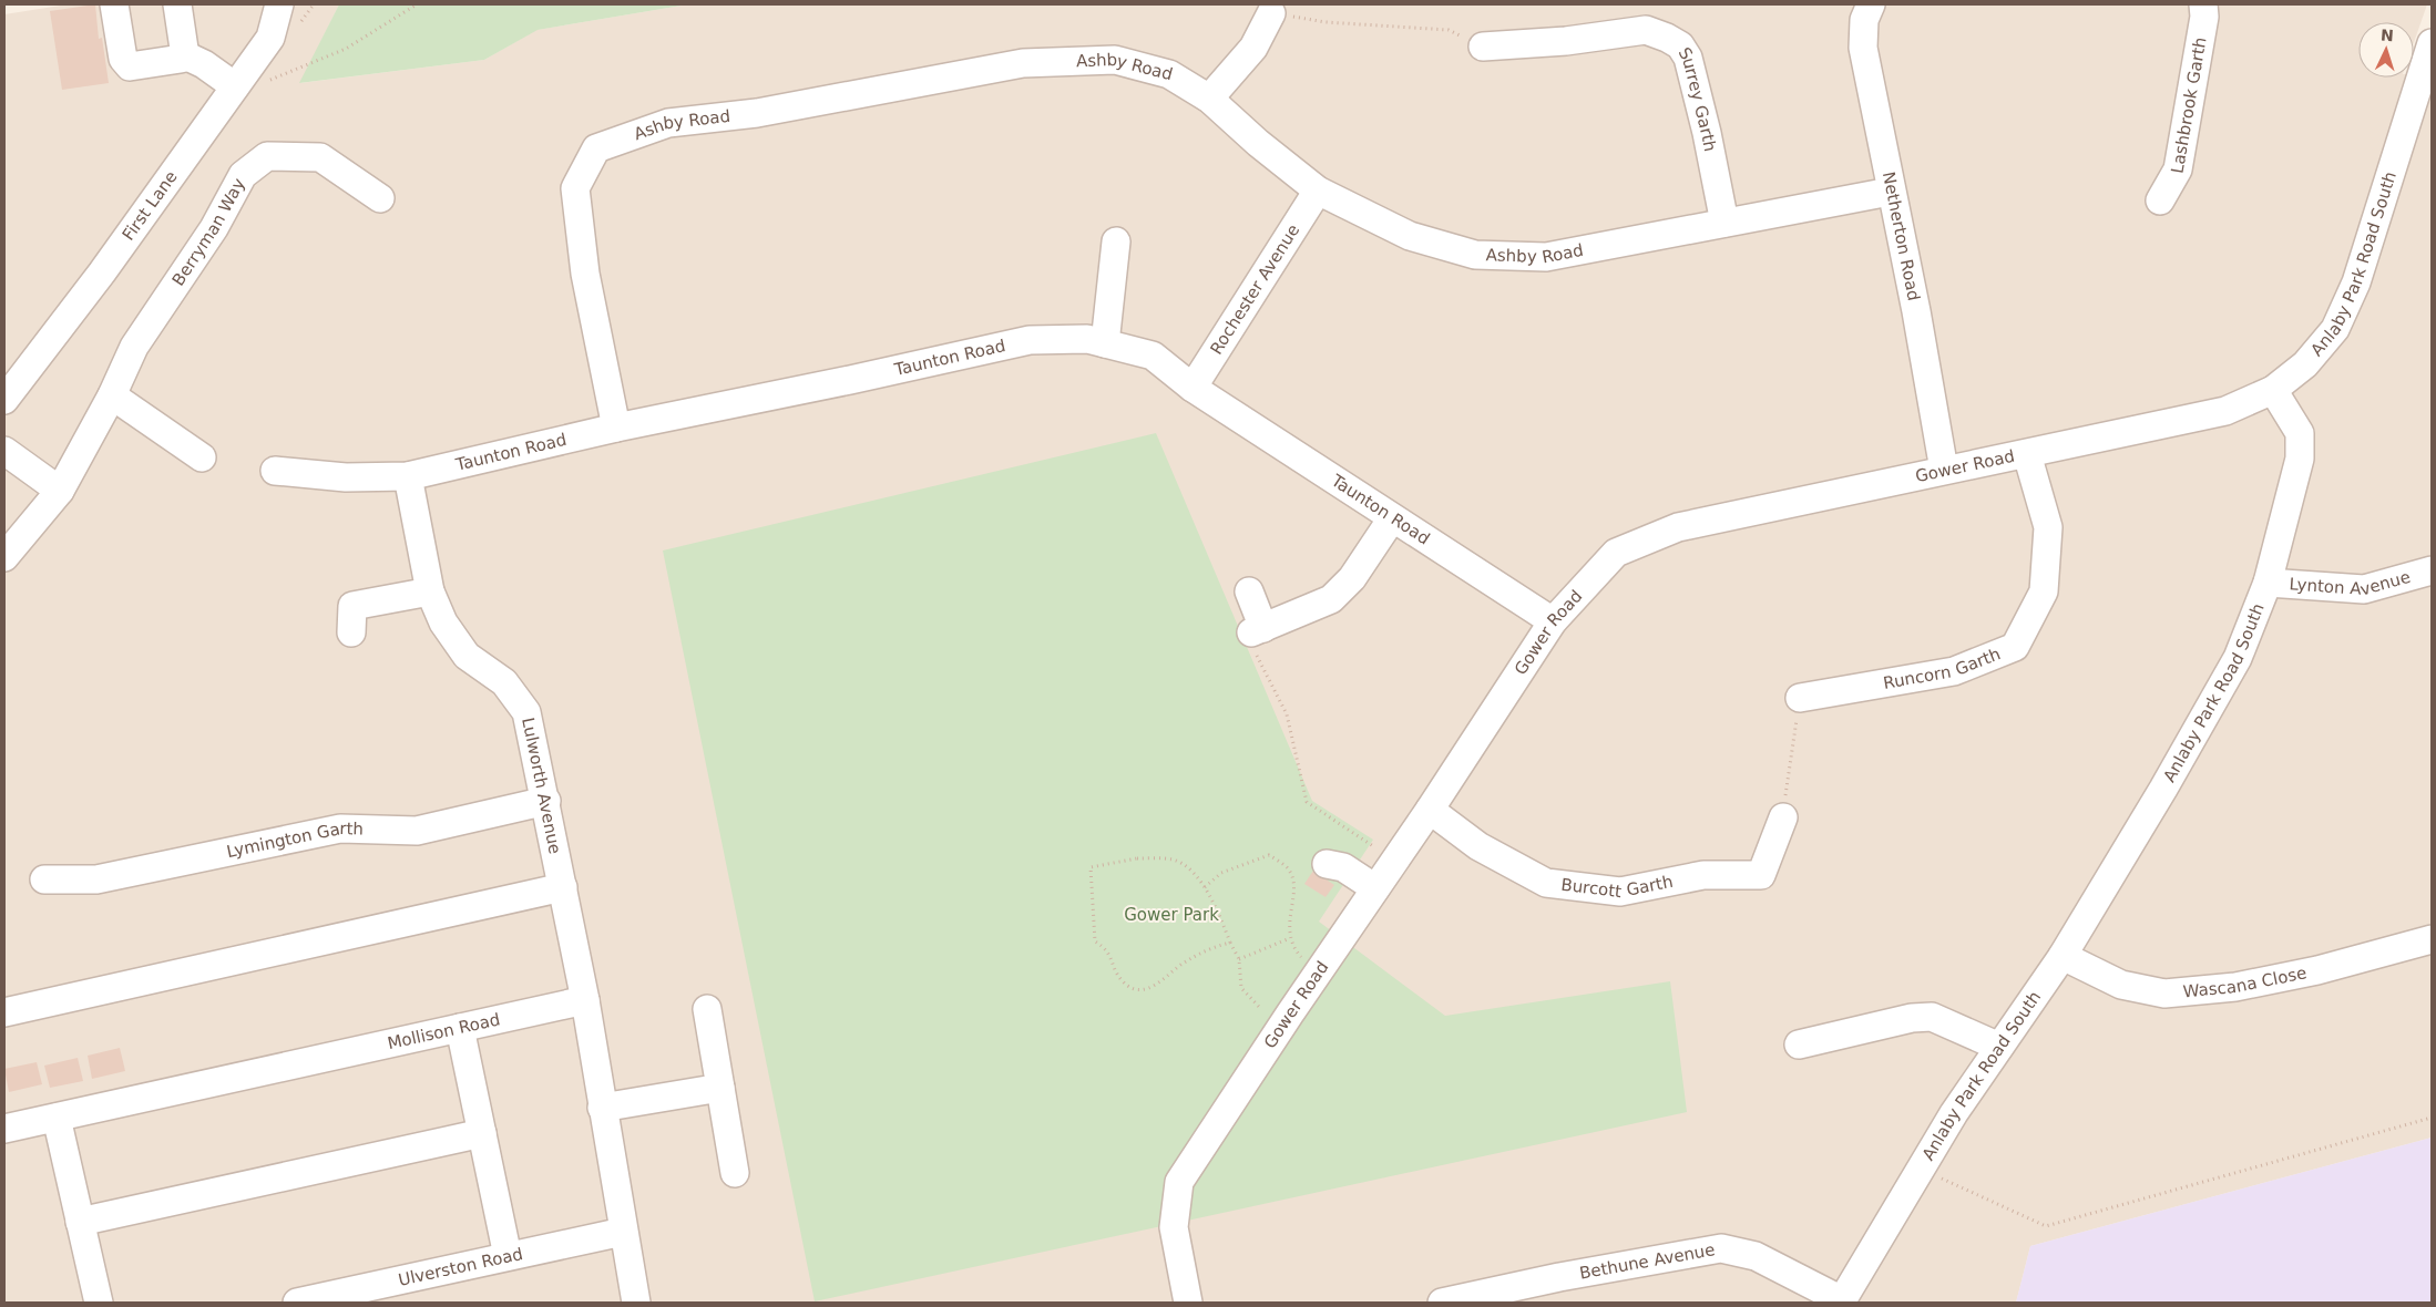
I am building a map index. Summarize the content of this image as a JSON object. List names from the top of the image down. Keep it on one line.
{"streets":{"street":["Ashby Road","Surrey Garth","Lashbrook Garth","First Lane","Berryman Way","Netherton Road","Anlaby Park Road South","Rochester Avenue","Taunton Road","Gower Road","Lynton Avenue","Runcorn Garth","Lulworth Avenue","Lymington Garth","Burcott Garth","Wascana Close","Mollison Road","Bethune Avenue","Ulverston Road"]},"crossings":[["Ashby Road","Surrey Garth"],["Ashby Road","Netherton Road"],["Ashby Road","Rochester Avenue"],["Ashby Road","Taunton Road"],["Netherton Road","Gower Road"],["Anlaby Park Road South","Gower Road"],["Anlaby Park Road South","Lynton Avenue"],["Anlaby Park Road South","Wascana Close"],["Anlaby Park Road South","Bethune Avenue"],["Rochester Avenue","Taunton Road"],["Taunton Road","Gower Road"],["Taunton Road","Lulworth Avenue"],["Gower Road","Runcorn Garth"],["Gower Road","Burcott Garth"],["Lulworth Avenue","Lymington Garth"],["Lulworth Avenue","Mollison Road"]],"parks":["Gower Park"],"north":"top"}
